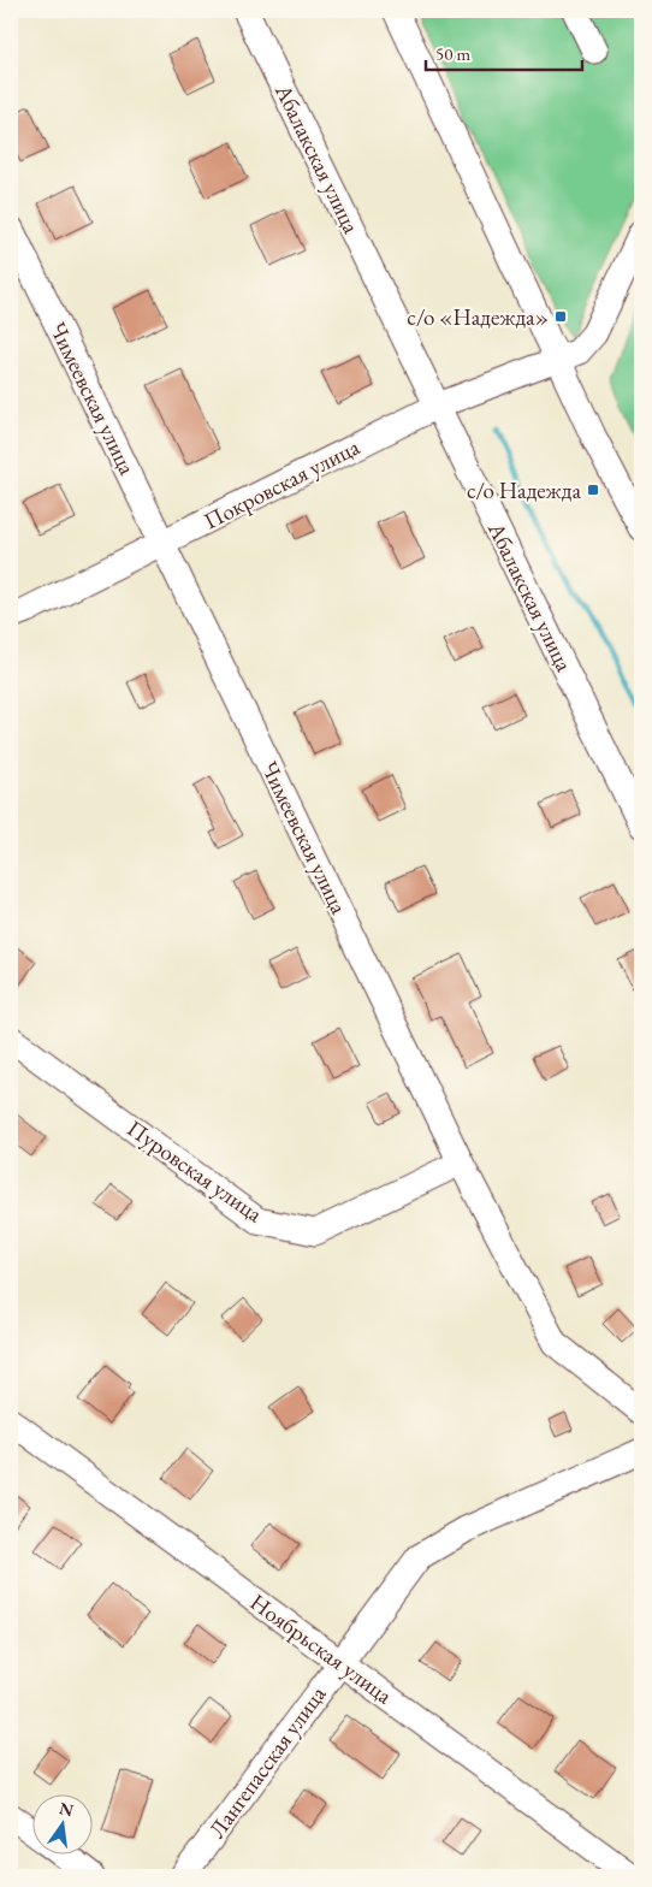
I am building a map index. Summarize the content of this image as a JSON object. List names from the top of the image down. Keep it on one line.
{"streets":{"street":["Абалакская улица","Чимеевская улица","Покровская улица","Пуровская улица","Ноябрьская улица","Лангепасская улица"]},"crossings":[["Абалакская улица","Покровская улица"],["Чимеевская улица","Покровская улица"],["Чимеевская улица","Пуровская улица"],["Ноябрьская улица","Лангепасская улица"]],"places":{"transit":["с/о «Надежда»","с/о Надежда"]},"scale_bar":"50 m","north":"top"}
